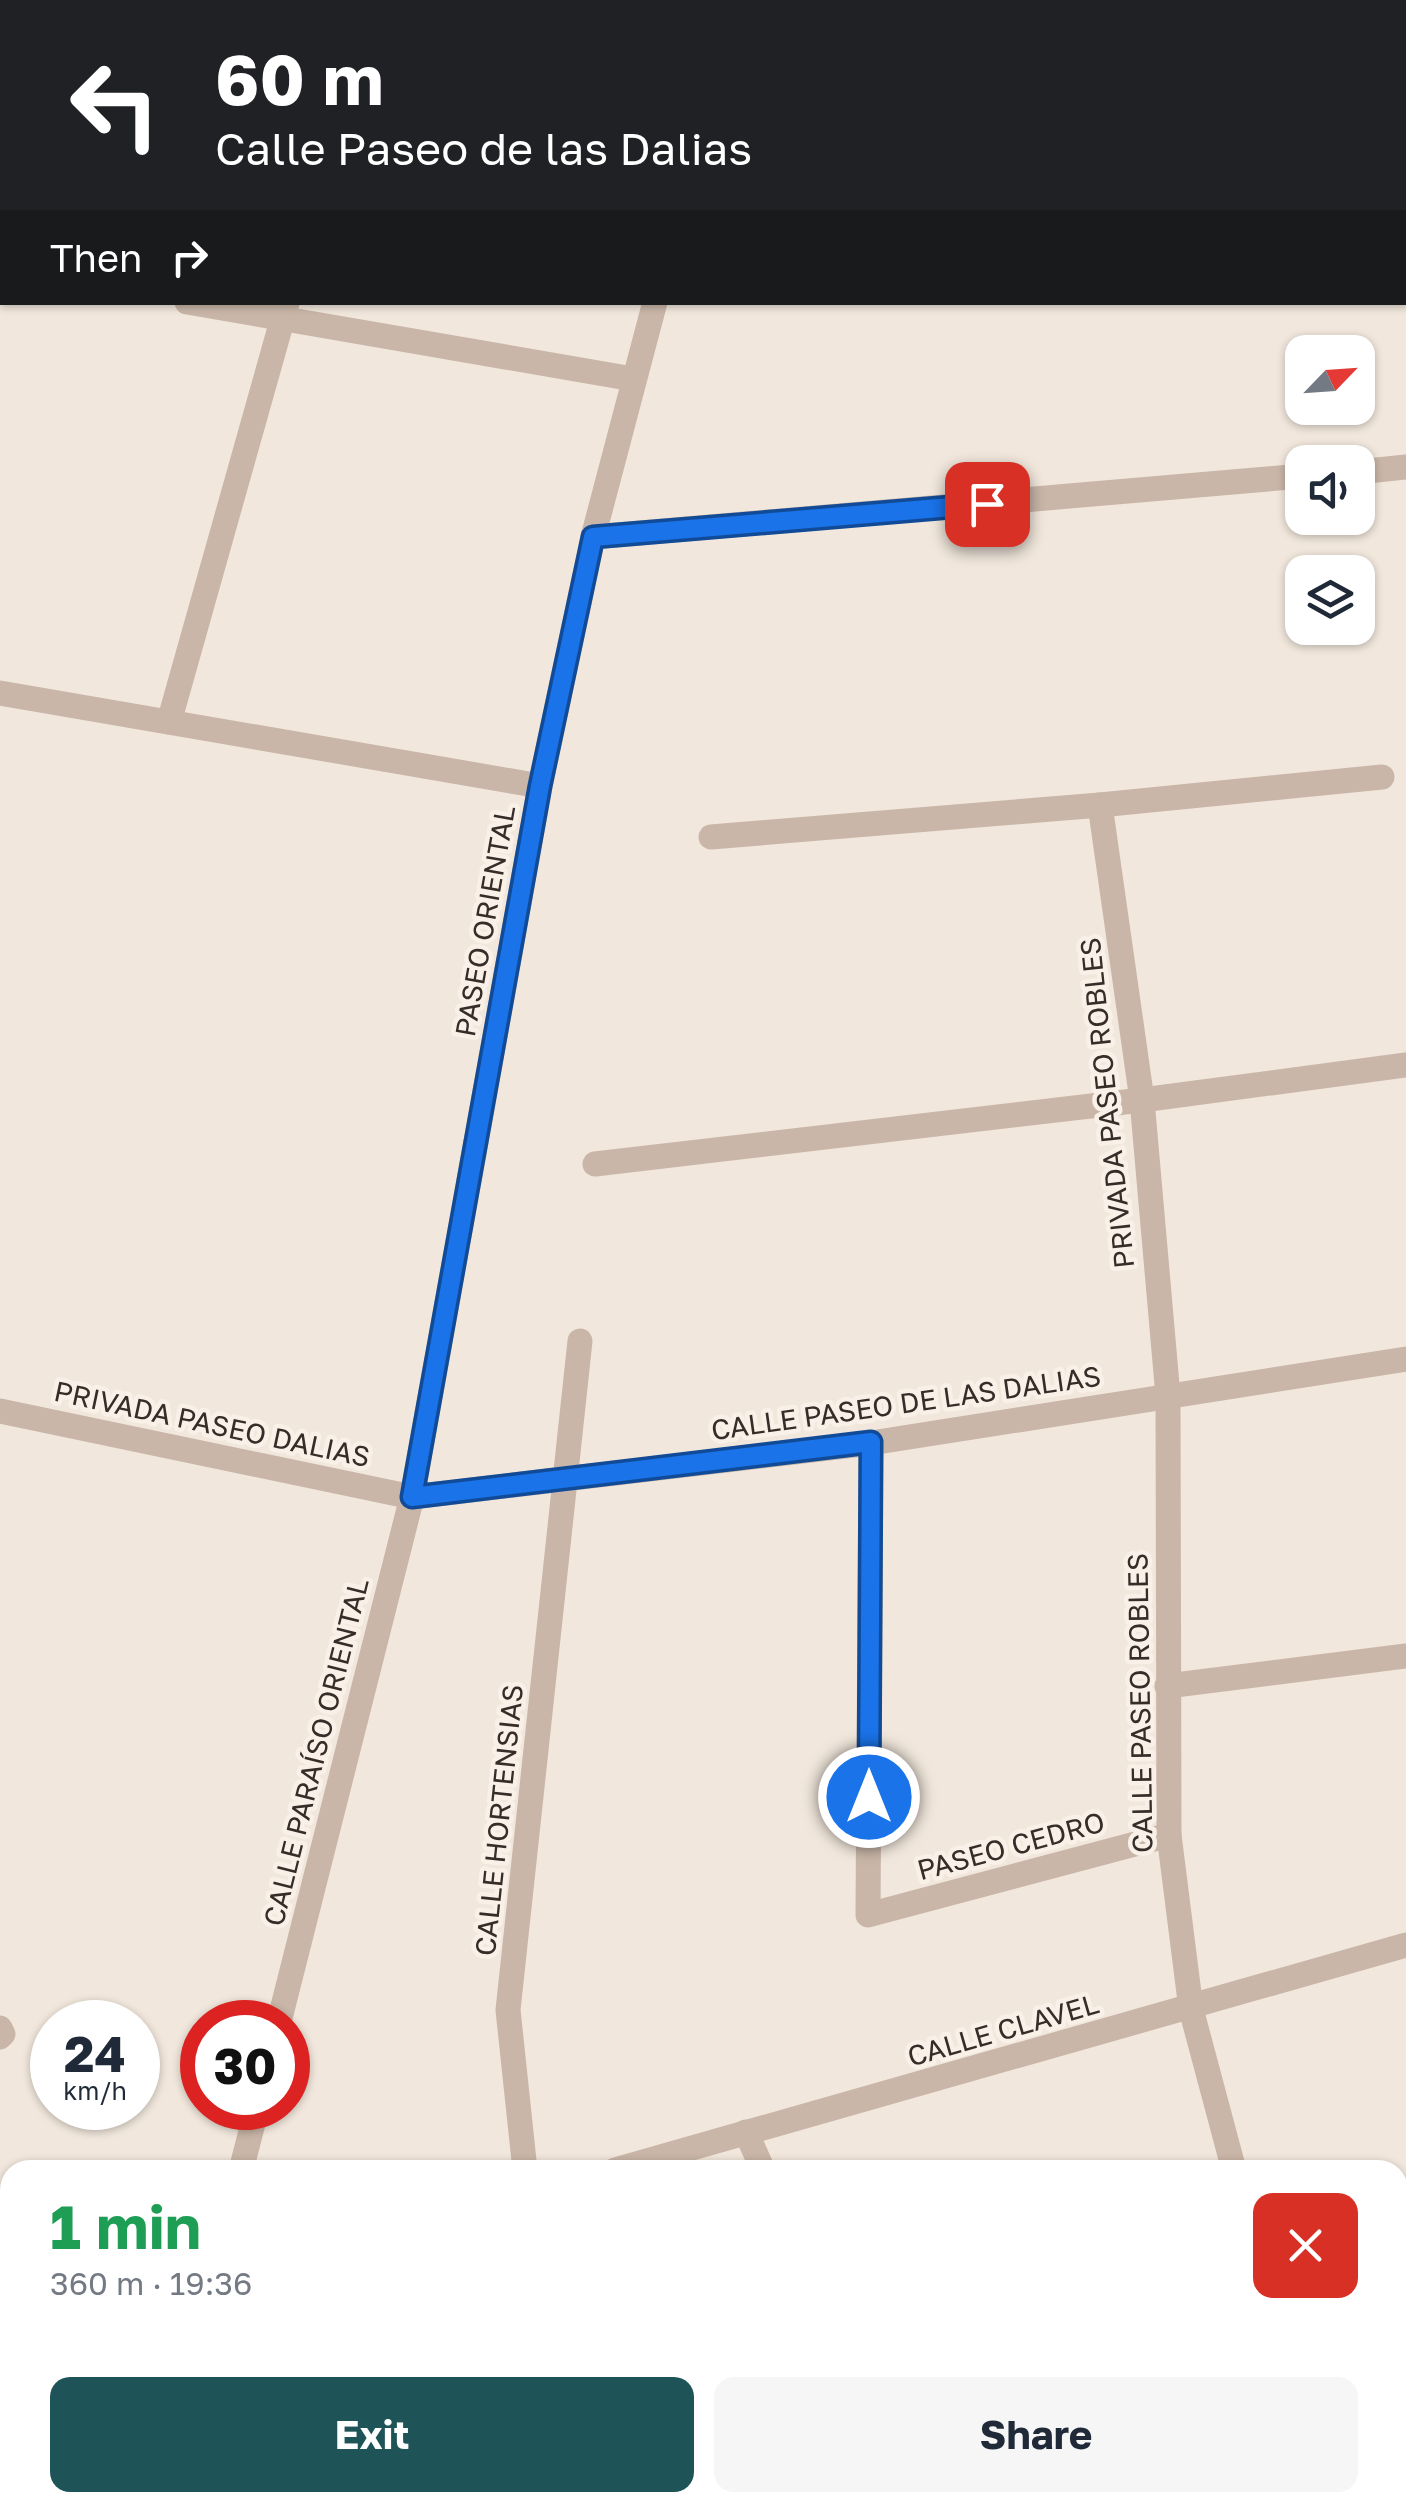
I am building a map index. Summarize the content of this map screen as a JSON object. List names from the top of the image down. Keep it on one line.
{"streets":{"street":["PASEO ORIENTAL","PRIVADA PASEO ROBLES","CALLE PASEO DE LAS DALIAS","PRIVADA PASEO DALIAS","CALLE PASEO ROBLES","CALLE PARAÍSO ORIENTAL","CALLE HORTENSIAS","PASEO CEDRO","CALLE CLAVEL"]},"crossings":[["PASEO ORIENTAL","CALLE PASEO DE LAS DALIAS"],["PASEO ORIENTAL","PRIVADA PASEO DALIAS"],["PASEO ORIENTAL","CALLE PARAÍSO ORIENTAL"],["PRIVADA PASEO ROBLES","CALLE PASEO DE LAS DALIAS"],["PRIVADA PASEO ROBLES","CALLE PASEO ROBLES"],["CALLE PASEO DE LAS DALIAS","PRIVADA PASEO DALIAS"],["CALLE PASEO DE LAS DALIAS","CALLE PASEO ROBLES"],["CALLE PASEO DE LAS DALIAS","CALLE PARAÍSO ORIENTAL"],["CALLE PASEO DE LAS DALIAS","CALLE HORTENSIAS"],["CALLE PASEO DE LAS DALIAS","PASEO CEDRO"],["PRIVADA PASEO DALIAS","CALLE PARAÍSO ORIENTAL"],["CALLE PASEO ROBLES","PASEO CEDRO"],["CALLE PASEO ROBLES","CALLE CLAVEL"]],"north":"top right","page":{"turn":["60 m","Calle Paseo de las Dalias"],"then":"Then","speed":"24 km/h","limit":"30","heading":["1 min","360 m · 19:36"],"buttons":["Exit","Share"]}}
